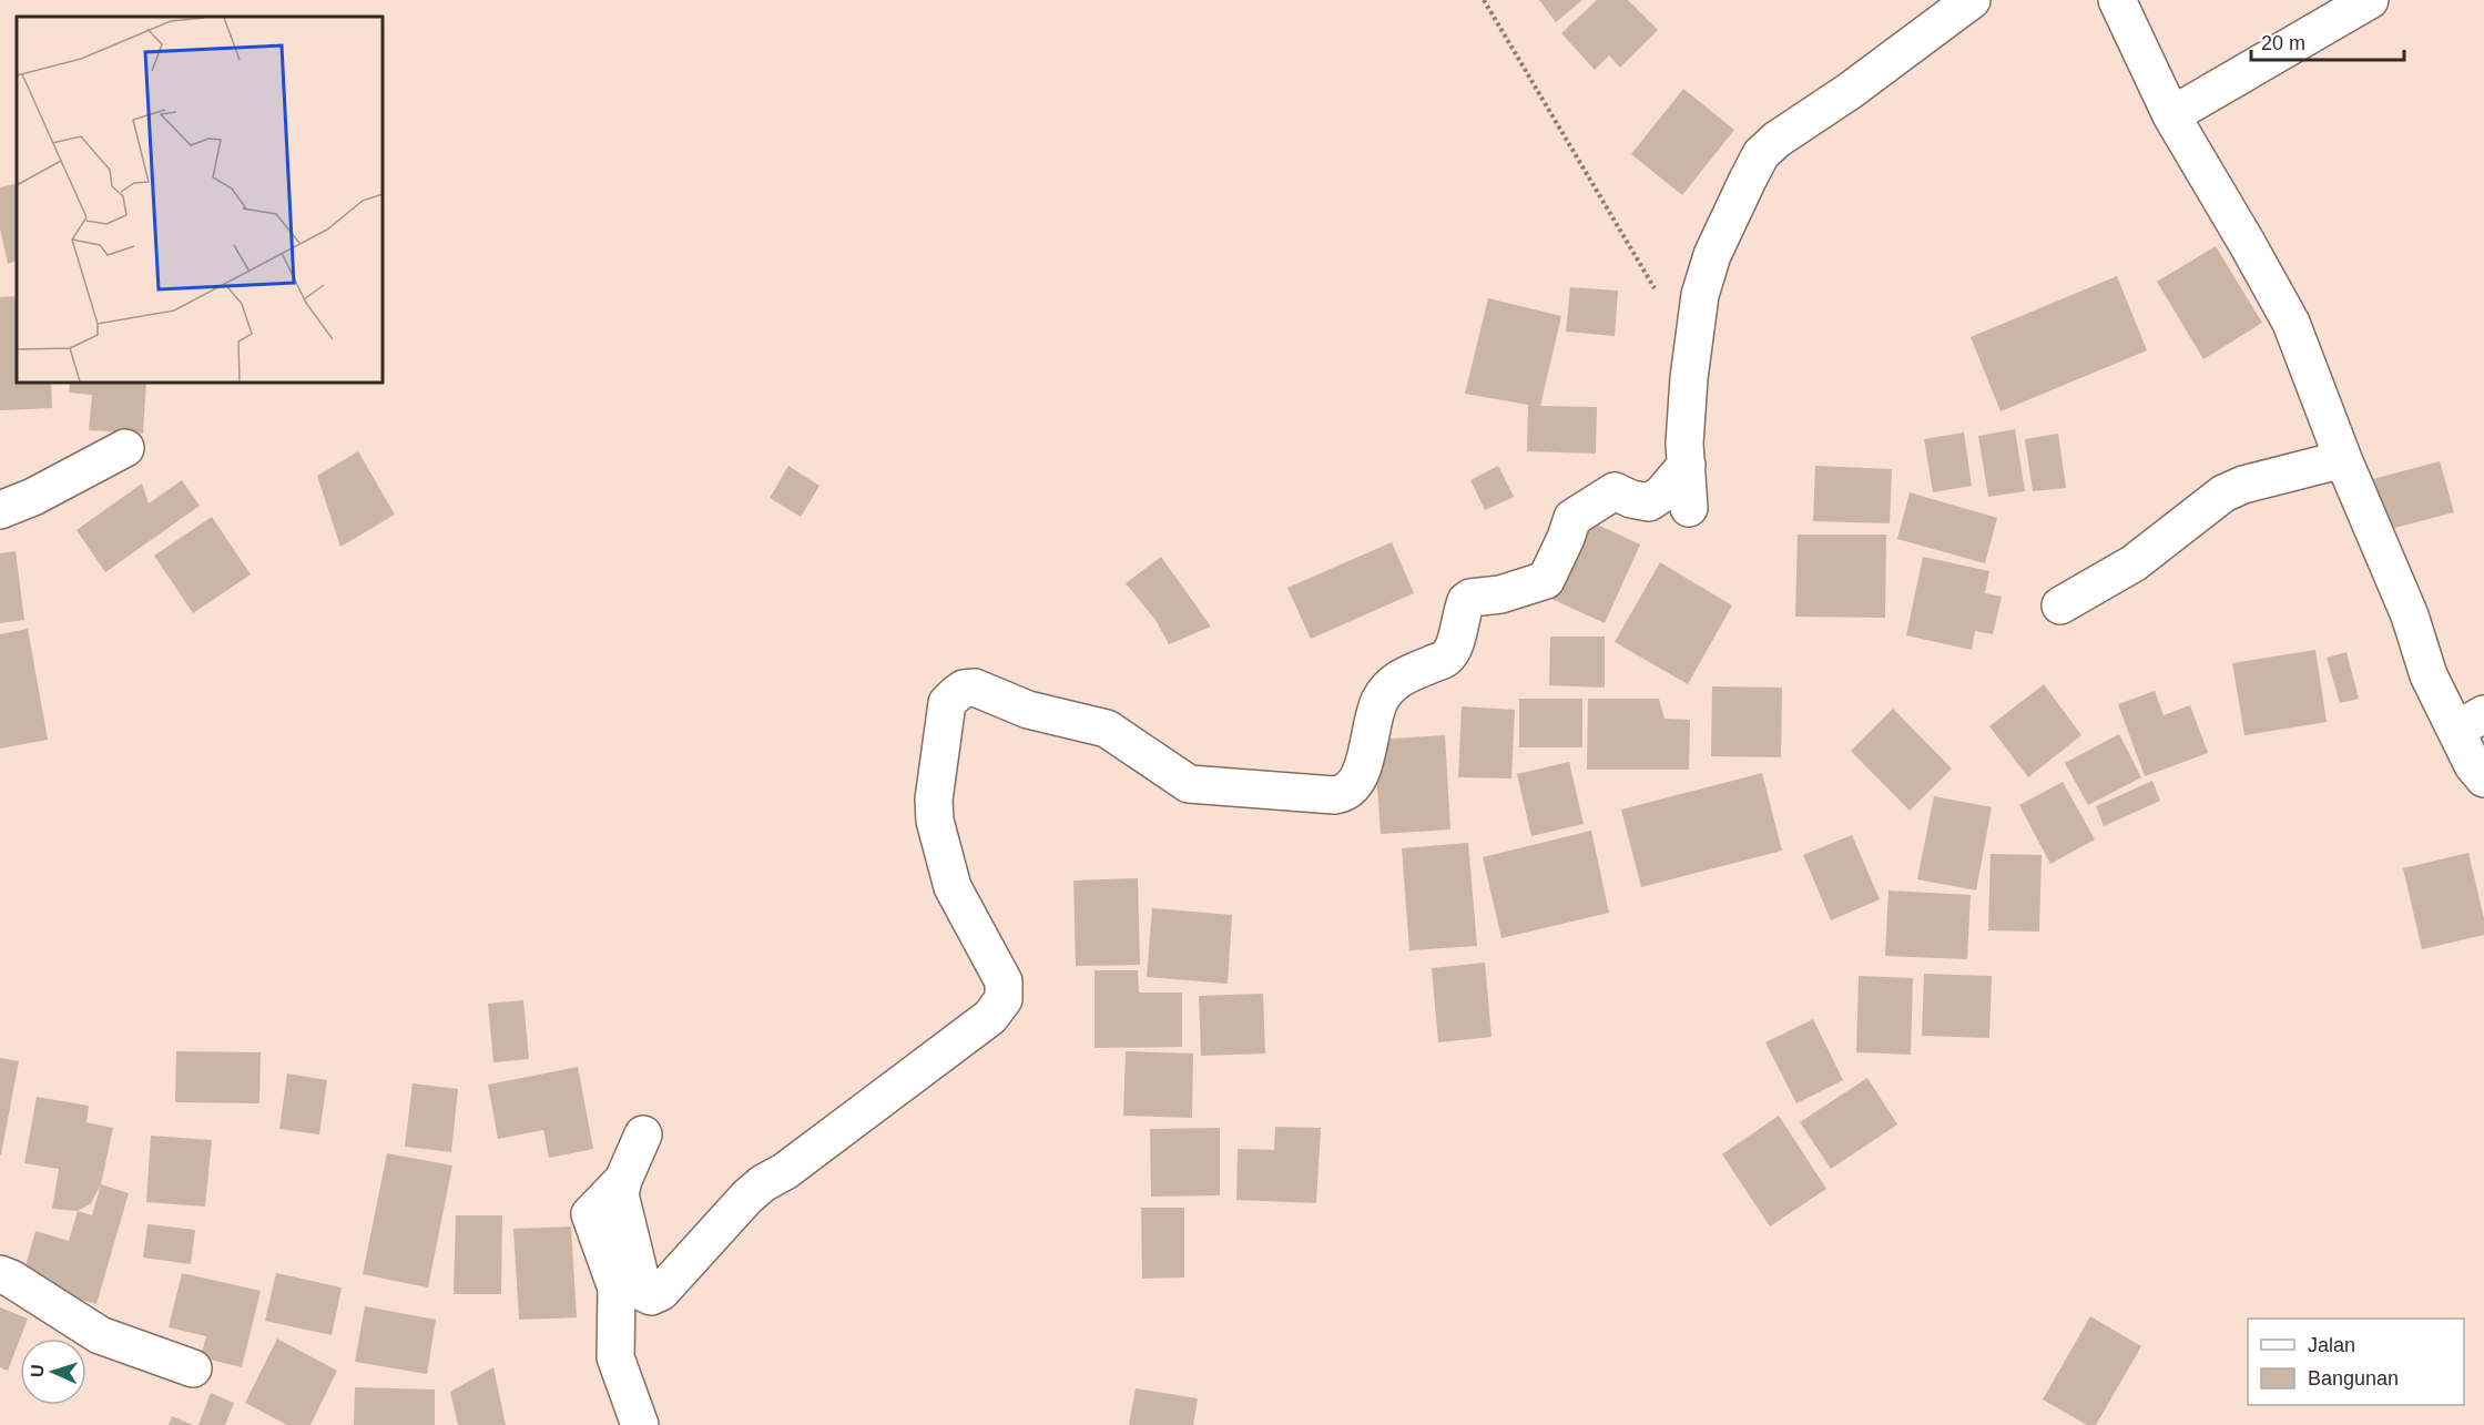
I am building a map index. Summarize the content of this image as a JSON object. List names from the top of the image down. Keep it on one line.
{"legend":["Jalan","Bangunan"],"scale_bar":"20 m","north":"left"}
